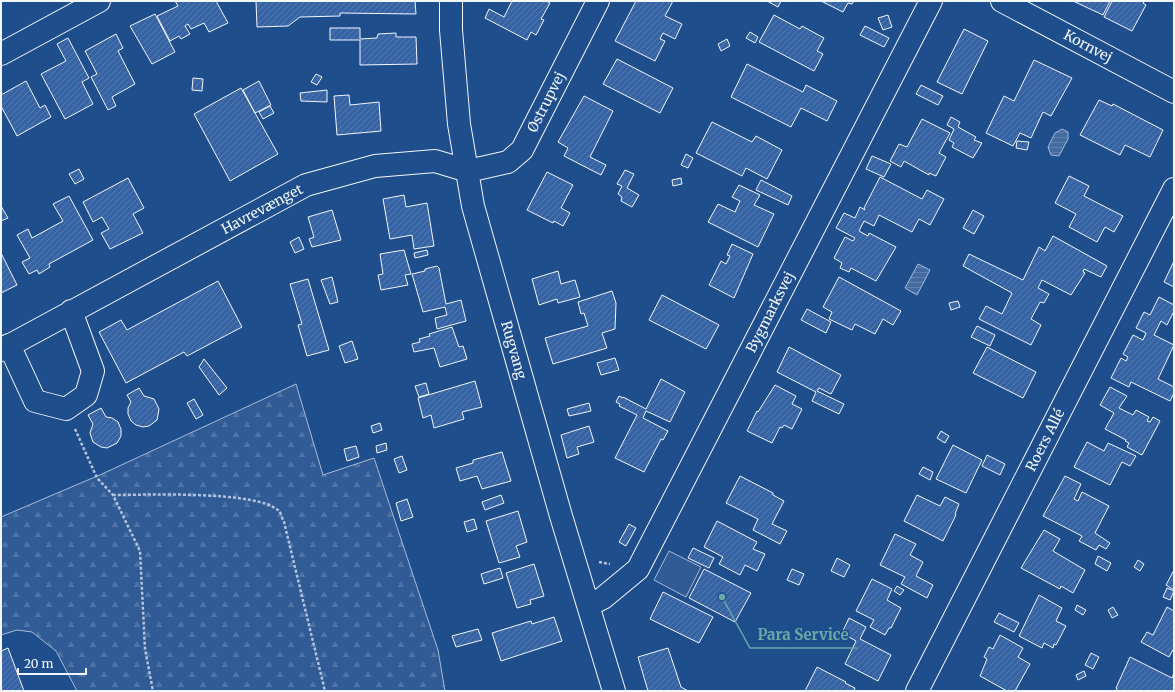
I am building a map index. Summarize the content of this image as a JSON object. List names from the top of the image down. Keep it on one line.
{"streets":{"street":["Kornvej","Østrupvej","Havrevænget","Bygmarksvej","Rugvang","Roers Allé"]},"crossings":[["Østrupvej","Havrevænget"],["Østrupvej","Rugvang"],["Havrevænget","Rugvang"],["Bygmarksvej","Rugvang"]],"places":["Para Service"],"scale_bar":"20 m"}
